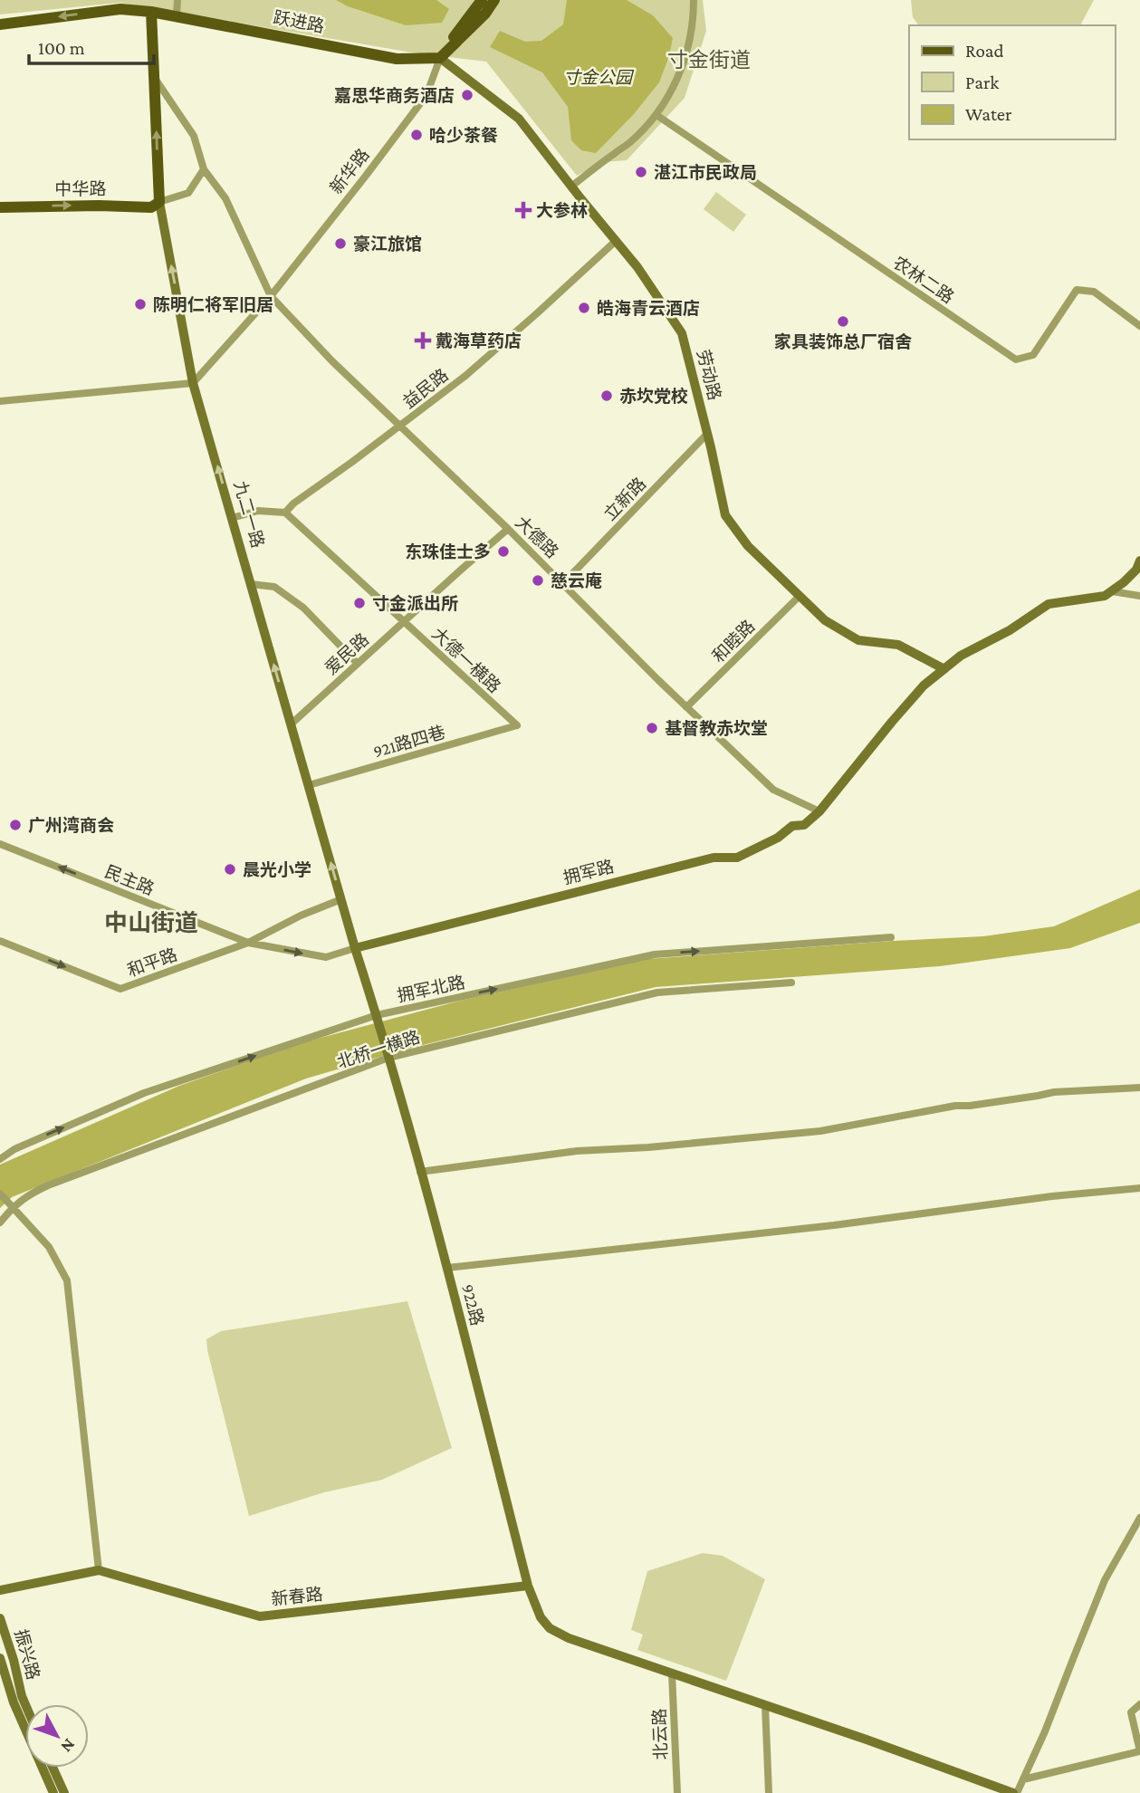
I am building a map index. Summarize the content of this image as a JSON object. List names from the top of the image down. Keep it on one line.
{"streets":{"main road":["跃进路","中华路","九二一路"],"street":["新华路","农林二路","劳动路","益民路","立新路","大德路","和睦路","爱民路","大德一横路","921路四巷","拥军路","民主路","和平路","拥军北路","北桥一横路","922路","新春路","振兴路","北云路"]},"crossings":[["跃进路","新华路"],["跃进路","劳动路"],["跃进路","九二一路"],["新华路","劳动路"],["新华路","九二一路"],["新华路","大德路"],["中华路","九二一路"],["劳动路","益民路"],["劳动路","立新路"],["劳动路","和睦路"],["益民路","大德路"],["益民路","大德一横路"],["立新路","大德路"],["九二一路","爱民路"],["九二一路","921路四巷"],["九二一路","拥军路"],["九二一路","和平路"],["九二一路","拥军北路"],["九二一路","922路"],["大德路","和睦路"],["大德路","爱民路"],["大德路","拥军路"],["爱民路","大德一横路"],["大德一横路","921路四巷"],["民主路","和平路"],["拥军北路","922路"],["北桥一横路","922路"],["922路","新春路"],["922路","北云路"]],"one_way":["中华路","九二一路","民主路","和平路","拥军北路"],"districts":["寸金街道","中山街道"],"parks":["寸金公园"],"places":{"other":["嘉思华商务酒店","哈少茶餐","湛江市民政局","豪江旅馆","陈明仁将军旧居","皓海青云酒店","家具装饰总厂宿舍","赤坎党校","东珠佳士多","慈云庵","寸金派出所","基督教赤坎堂","广州湾商会","晨光小学"],"health":["大参林","戴海草药店"]},"legend":["Road","Park","Water"],"scale_bar":"100 m","north":"bottom right"}
